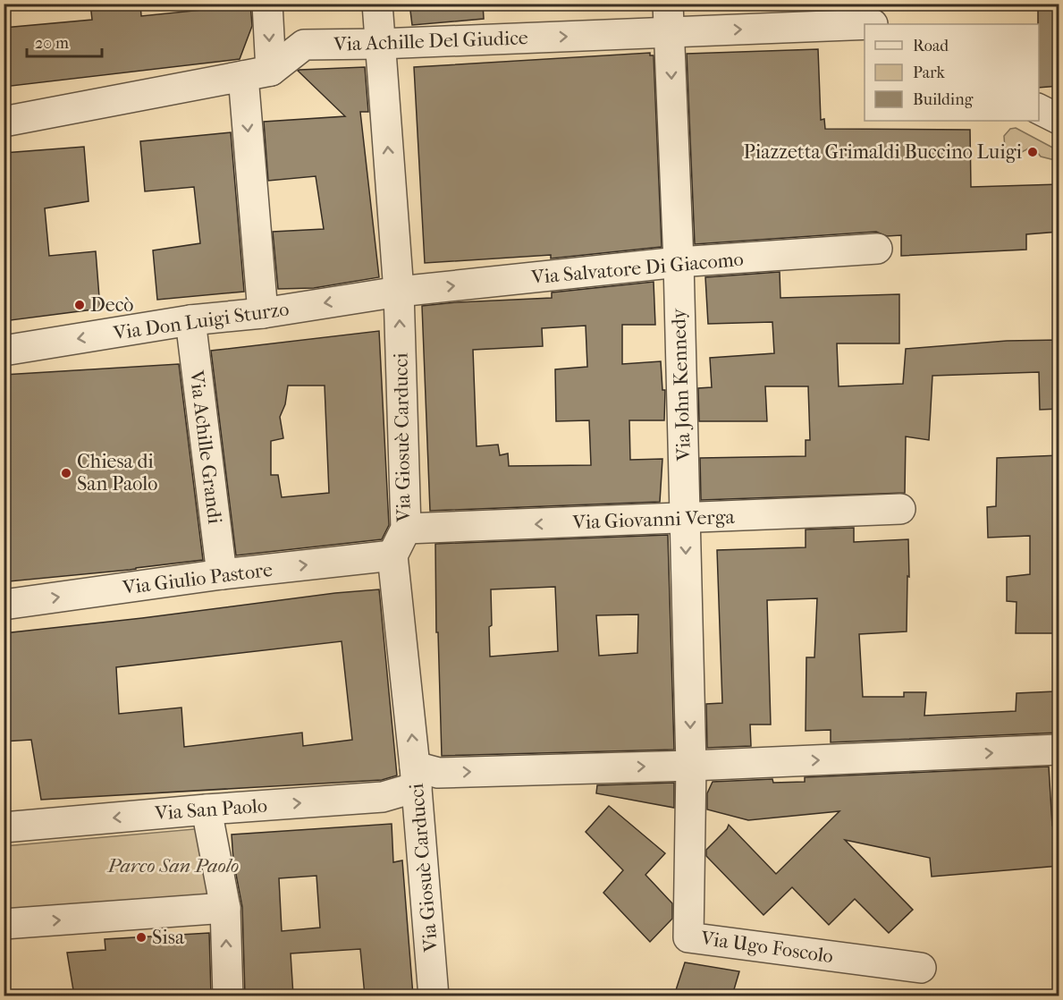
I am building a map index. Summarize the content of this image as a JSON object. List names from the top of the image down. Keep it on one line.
{"streets":{"street":["Via Achille Del Giudice","Via Salvatore Di Giacomo","Via Don Luigi Sturzo","Via John Kennedy","Via Giosuè Carducci","Via Achille Grandi","Via Giovanni Verga","Via Giulio Pastore","Via San Paolo","Via Ugo Foscolo"]},"crossings":[["Via Achille Del Giudice","Via John Kennedy"],["Via Achille Del Giudice","Via Giosuè Carducci"],["Via Salvatore Di Giacomo","Via Don Luigi Sturzo"],["Via Salvatore Di Giacomo","Via John Kennedy"],["Via Salvatore Di Giacomo","Via Giosuè Carducci"],["Via Don Luigi Sturzo","Via Giosuè Carducci"],["Via Don Luigi Sturzo","Via Achille Grandi"],["Via John Kennedy","Via Giovanni Verga"],["Via John Kennedy","Via Ugo Foscolo"],["Via Giosuè Carducci","Via Giovanni Verga"],["Via Giosuè Carducci","Via Giulio Pastore"],["Via Giosuè Carducci","Via San Paolo"],["Via Achille Grandi","Via Giulio Pastore"]],"one_way":["Via Achille Del Giudice","Via Salvatore Di Giacomo","Via Don Luigi Sturzo","Via John Kennedy","Via Giulio Pastore"],"parks":["Parco San Paolo"],"places":["Piazzetta Grimaldi Buccino Luigi","Decò","Chiesa di San Paolo","Sisa"],"legend":["Road","Park","Building"],"scale_bar":"20 m"}
